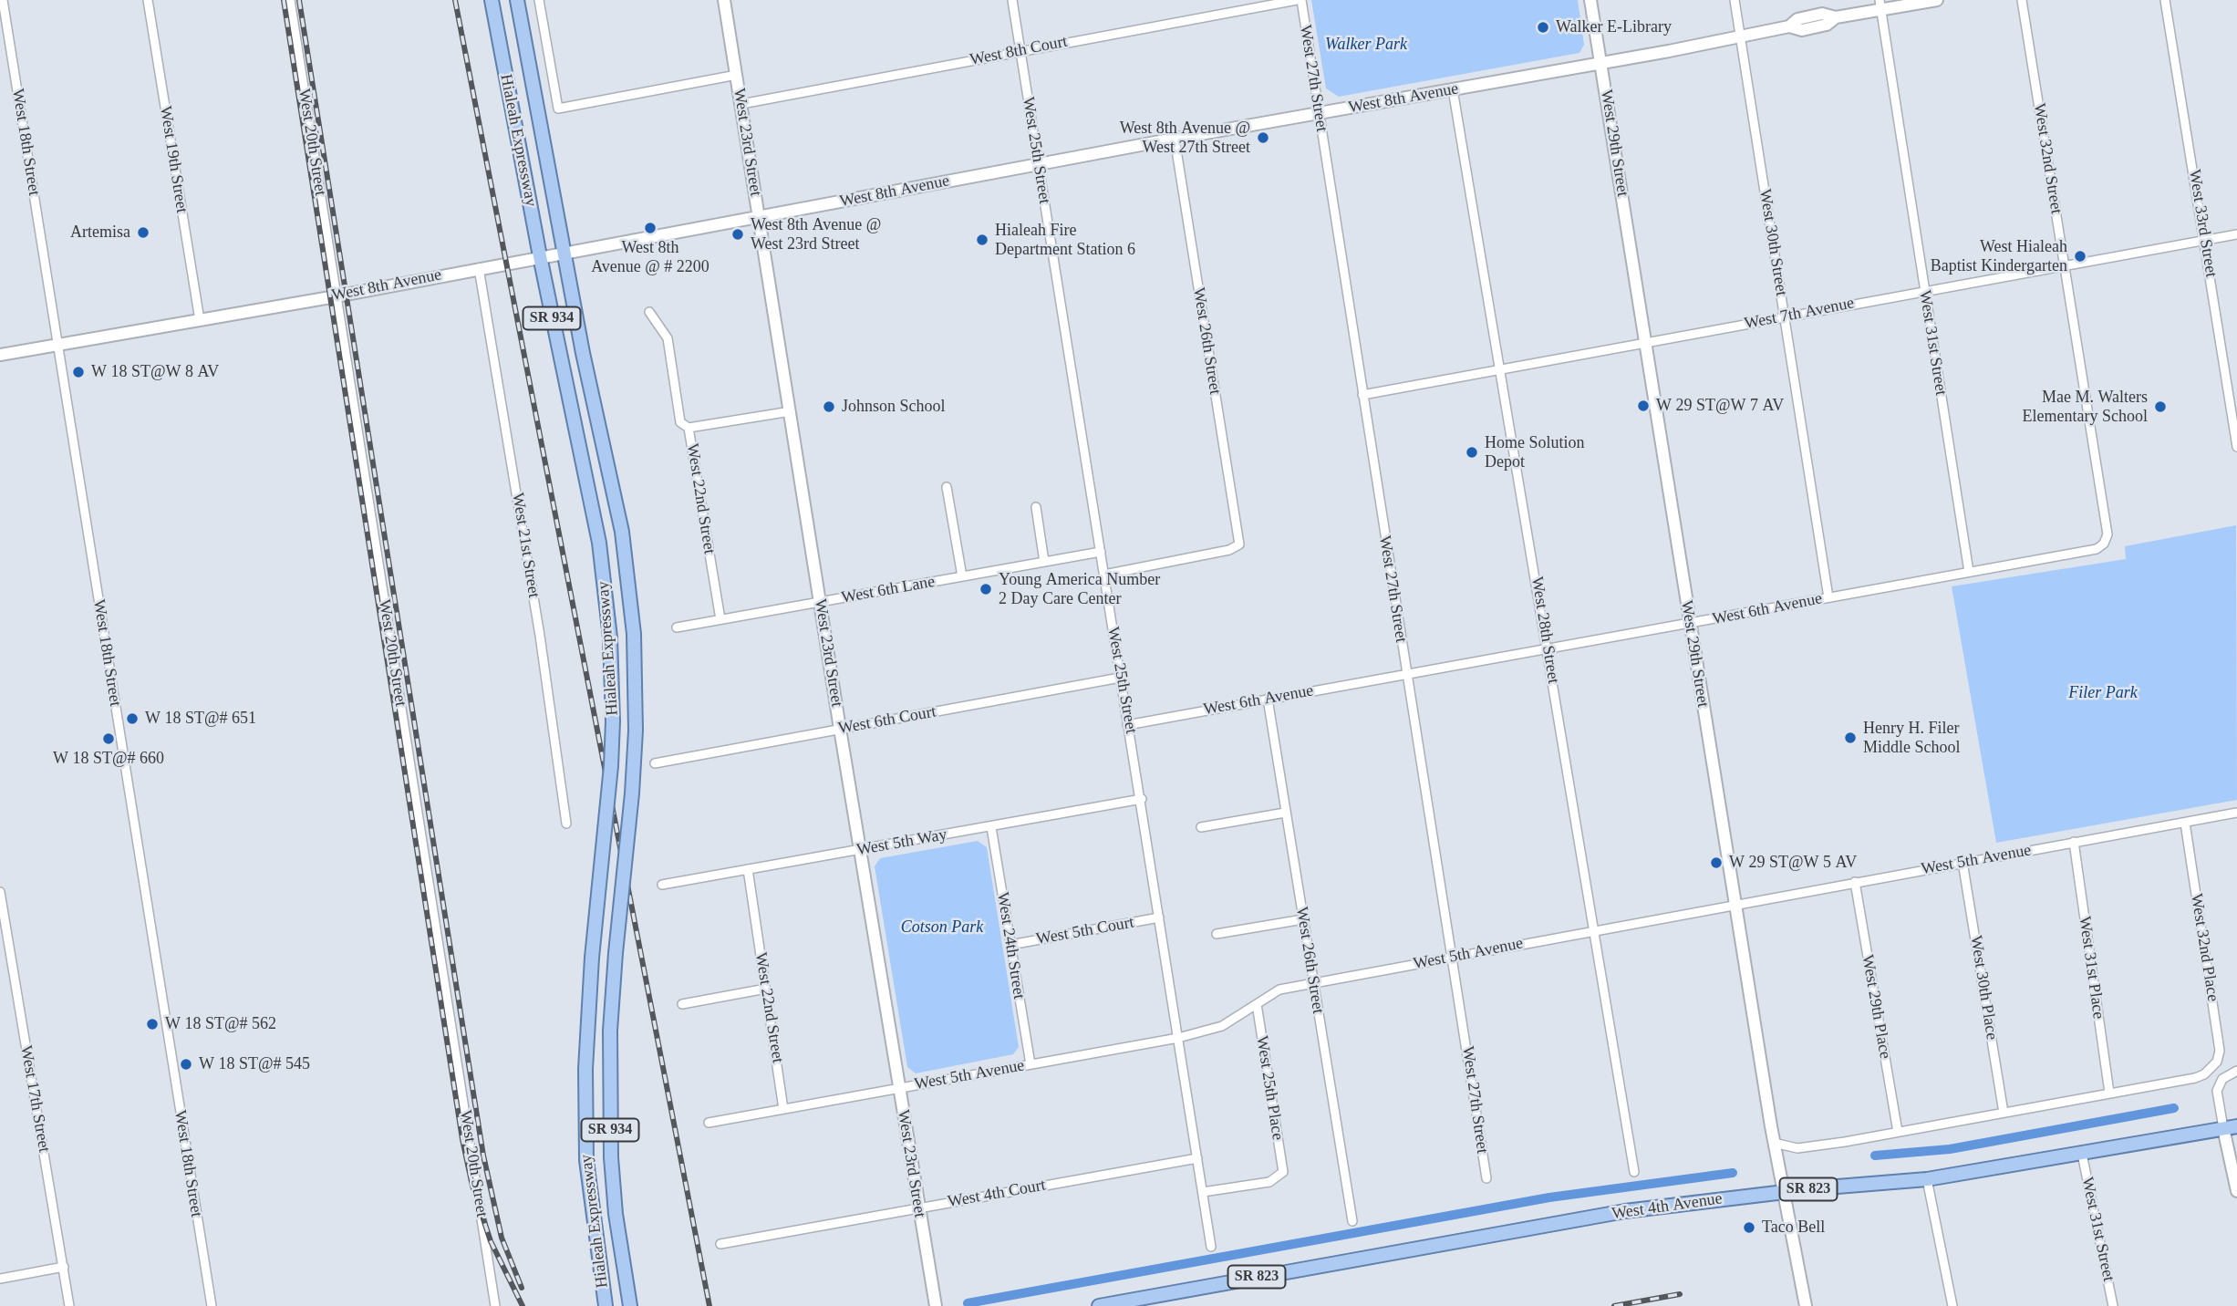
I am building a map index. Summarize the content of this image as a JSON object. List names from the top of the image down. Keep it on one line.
{"streets":{"main road":["Hialeah Expressway","SR 934","SR 823","West 4th Avenue"],"street":["West 8th Court","West 27th Street","West 8th Avenue","West 18th Street","West 20th Street","West 23rd Street","West 29th Street","West 25th Street","West 32nd Street","West 19th Street","West 33rd Street","West 30th Street","West 7th Avenue","West 26th Street","West 31st Street","West 22nd Street","West 21st Street","West 6th Lane","West 6th Avenue","West 28th Street","West 6th Court","West 5th Way","West 5th Avenue","West 5th Court","West 24th Street","West 32nd Place","West 31st Place","West 30th Place","West 29th Place","West 25th Place","West 17th Street","West 4th Court"]},"crossings":[["West 8th Court","West 27th Street"],["West 8th Court","West 23rd Street"],["West 8th Court","West 25th Street"],["West 27th Street","West 8th Avenue"],["West 27th Street","West 7th Avenue"],["West 27th Street","West 6th Avenue"],["West 27th Street","West 5th Avenue"],["West 8th Avenue","Hialeah Expressway"],["West 8th Avenue","West 18th Street"],["West 8th Avenue","West 20th Street"],["West 8th Avenue","West 23rd Street"],["West 8th Avenue","West 29th Street"],["West 8th Avenue","West 25th Street"],["West 8th Avenue","West 19th Street"],["West 8th Avenue","West 30th Street"],["West 8th Avenue","West 26th Street"],["West 8th Avenue","West 31st Street"],["West 8th Avenue","West 21st Street"],["West 8th Avenue","West 28th Street"],["West 23rd Street","West 6th Lane"],["West 23rd Street","West 6th Court"],["West 23rd Street","West 5th Way"],["West 23rd Street","West 5th Avenue"],["West 23rd Street","West 4th Court"],["West 29th Street","West 7th Avenue"],["West 29th Street","West 6th Avenue"],["West 29th Street","West 5th Avenue"],["West 29th Street","West 4th Avenue"],["West 25th Street","West 26th Street"],["West 25th Street","West 6th Lane"],["West 25th Street","West 6th Avenue"],["West 25th Street","West 6th Court"],["West 25th Street","West 5th Way"],["West 25th Street","West 5th Avenue"],["West 25th Street","West 5th Court"],["West 25th Street","West 25th Place"],["West 25th Street","West 4th Court"],["West 32nd Street","West 7th Avenue"],["West 32nd Street","West 6th Avenue"],["West 33rd Street","West 7th Avenue"],["West 30th Street","West 7th Avenue"],["West 30th Street","West 6th Avenue"],["West 7th Avenue","West 31st Street"],["West 7th Avenue","West 28th Street"],["West 26th Street","West 6th Avenue"],["West 26th Street","West 5th Avenue"],["West 31st Street","West 6th Avenue"],["West 31st Street","West 4th Avenue"],["West 22nd Street","West 6th Lane"],["West 22nd Street","West 5th Way"],["West 22nd Street","West 5th Avenue"],["West 6th Avenue","West 28th Street"],["West 28th Street","West 5th Avenue"],["West 5th Way","West 24th Street"],["West 5th Avenue","West 24th Street"],["West 5th Avenue","West 32nd Place"],["West 5th Avenue","West 31st Place"],["West 5th Avenue","West 30th Place"],["West 5th Avenue","West 29th Place"],["West 5th Avenue","West 25th Place"],["West 5th Court","West 24th Street"],["West 32nd Place","West 31st Place"]],"parks":["Walker Park","Filer Park","Cotson Park"],"places":["Walker E-Library","West 8th Avenue @ West 27th Street","West 8th Avenue @ # 2200","Artemisa","West 8th Avenue @ West 23rd Street","Hialeah Fire Department Station 6","West Hialeah Baptist Kindergarten","W 18 ST@W 8 AV","W 29 ST@W 7 AV","Johnson School","Mae M. Walters Elementary School","Home Solution Depot","Young America Number 2 Day Care Center","W 18 ST@# 651","Henry H. Filer Middle School","W 18 ST@# 660","W 29 ST@W 5 AV","W 18 ST@# 562","W 18 ST@# 545","Taco Bell"]}
